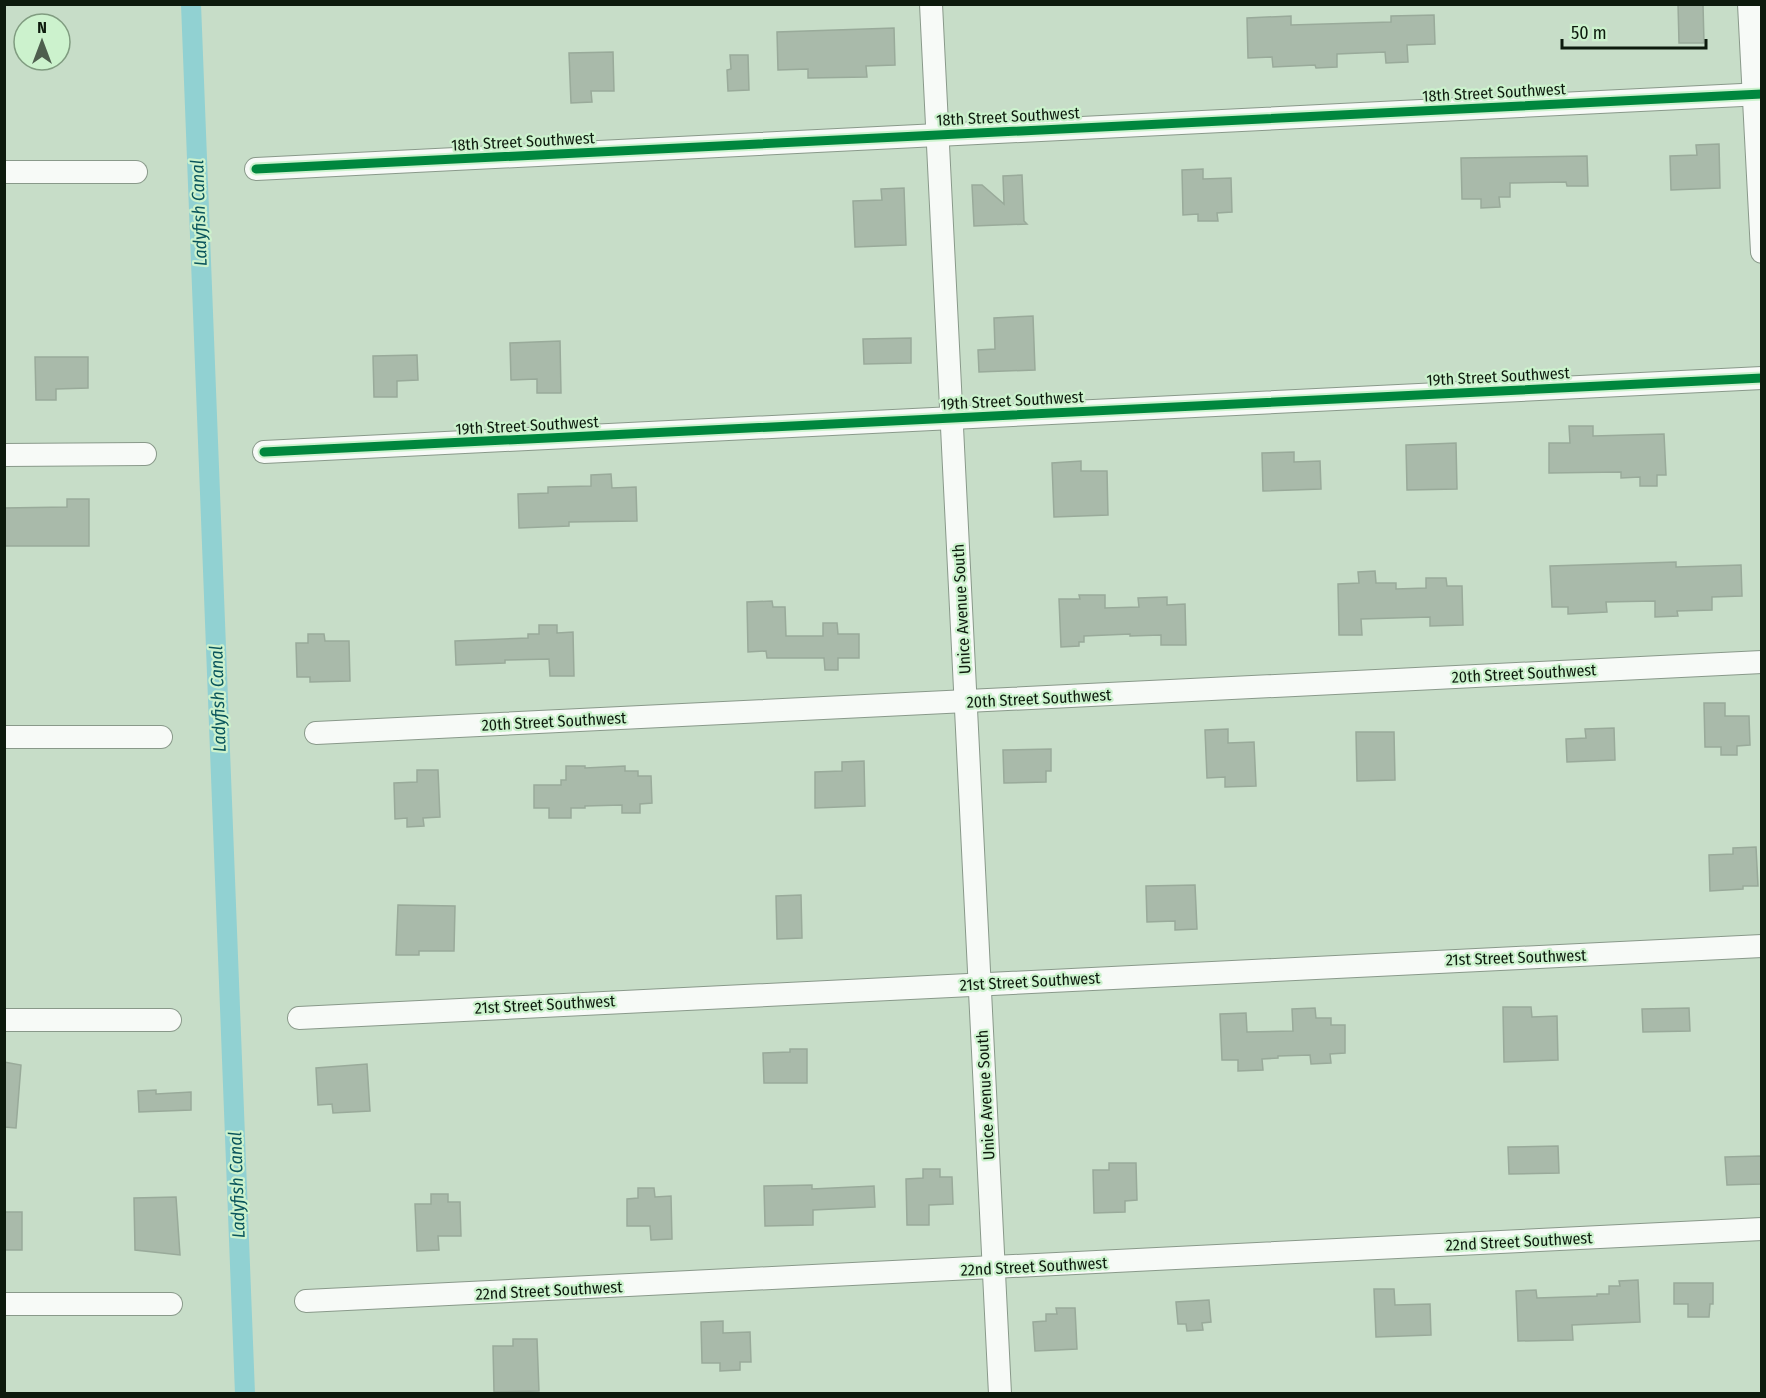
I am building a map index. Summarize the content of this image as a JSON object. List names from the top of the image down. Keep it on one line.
{"streets":{"street":["18th Street Southwest","19th Street Southwest","Unice Avenue South","20th Street Southwest","21st Street Southwest","22nd Street Southwest"]},"crossings":[["18th Street Southwest","Unice Avenue South"],["19th Street Southwest","Unice Avenue South"],["Unice Avenue South","20th Street Southwest"],["Unice Avenue South","21st Street Southwest"],["Unice Avenue South","22nd Street Southwest"]],"water":["Ladyfish Canal"],"scale_bar":"50 m","north":"top"}
